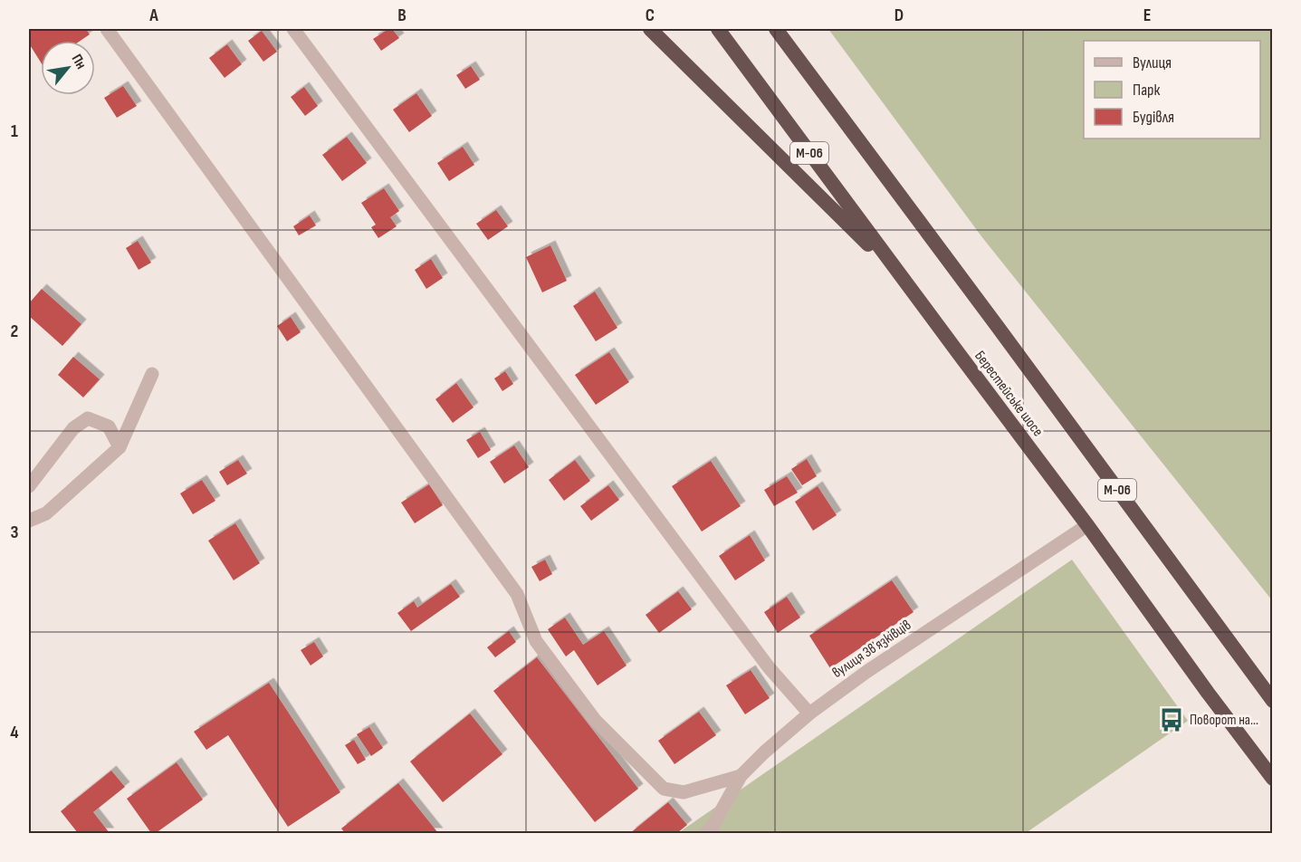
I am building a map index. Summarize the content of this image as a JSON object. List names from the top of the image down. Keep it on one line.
{"streets":{"highway":["М-06","Берестейське шосе"],"street":["вулиця Звʼязківців"]},"crossings":[["Берестейське шосе","вулиця Звʼязківців"]],"places":{"bus stop":["Поворот на..."]},"legend":["Вулиця","Парк","Будівля"],"north":"top right","grid":{"columns":["A","B","C","D","E"],"rows":["1","2","3","4"]}}
